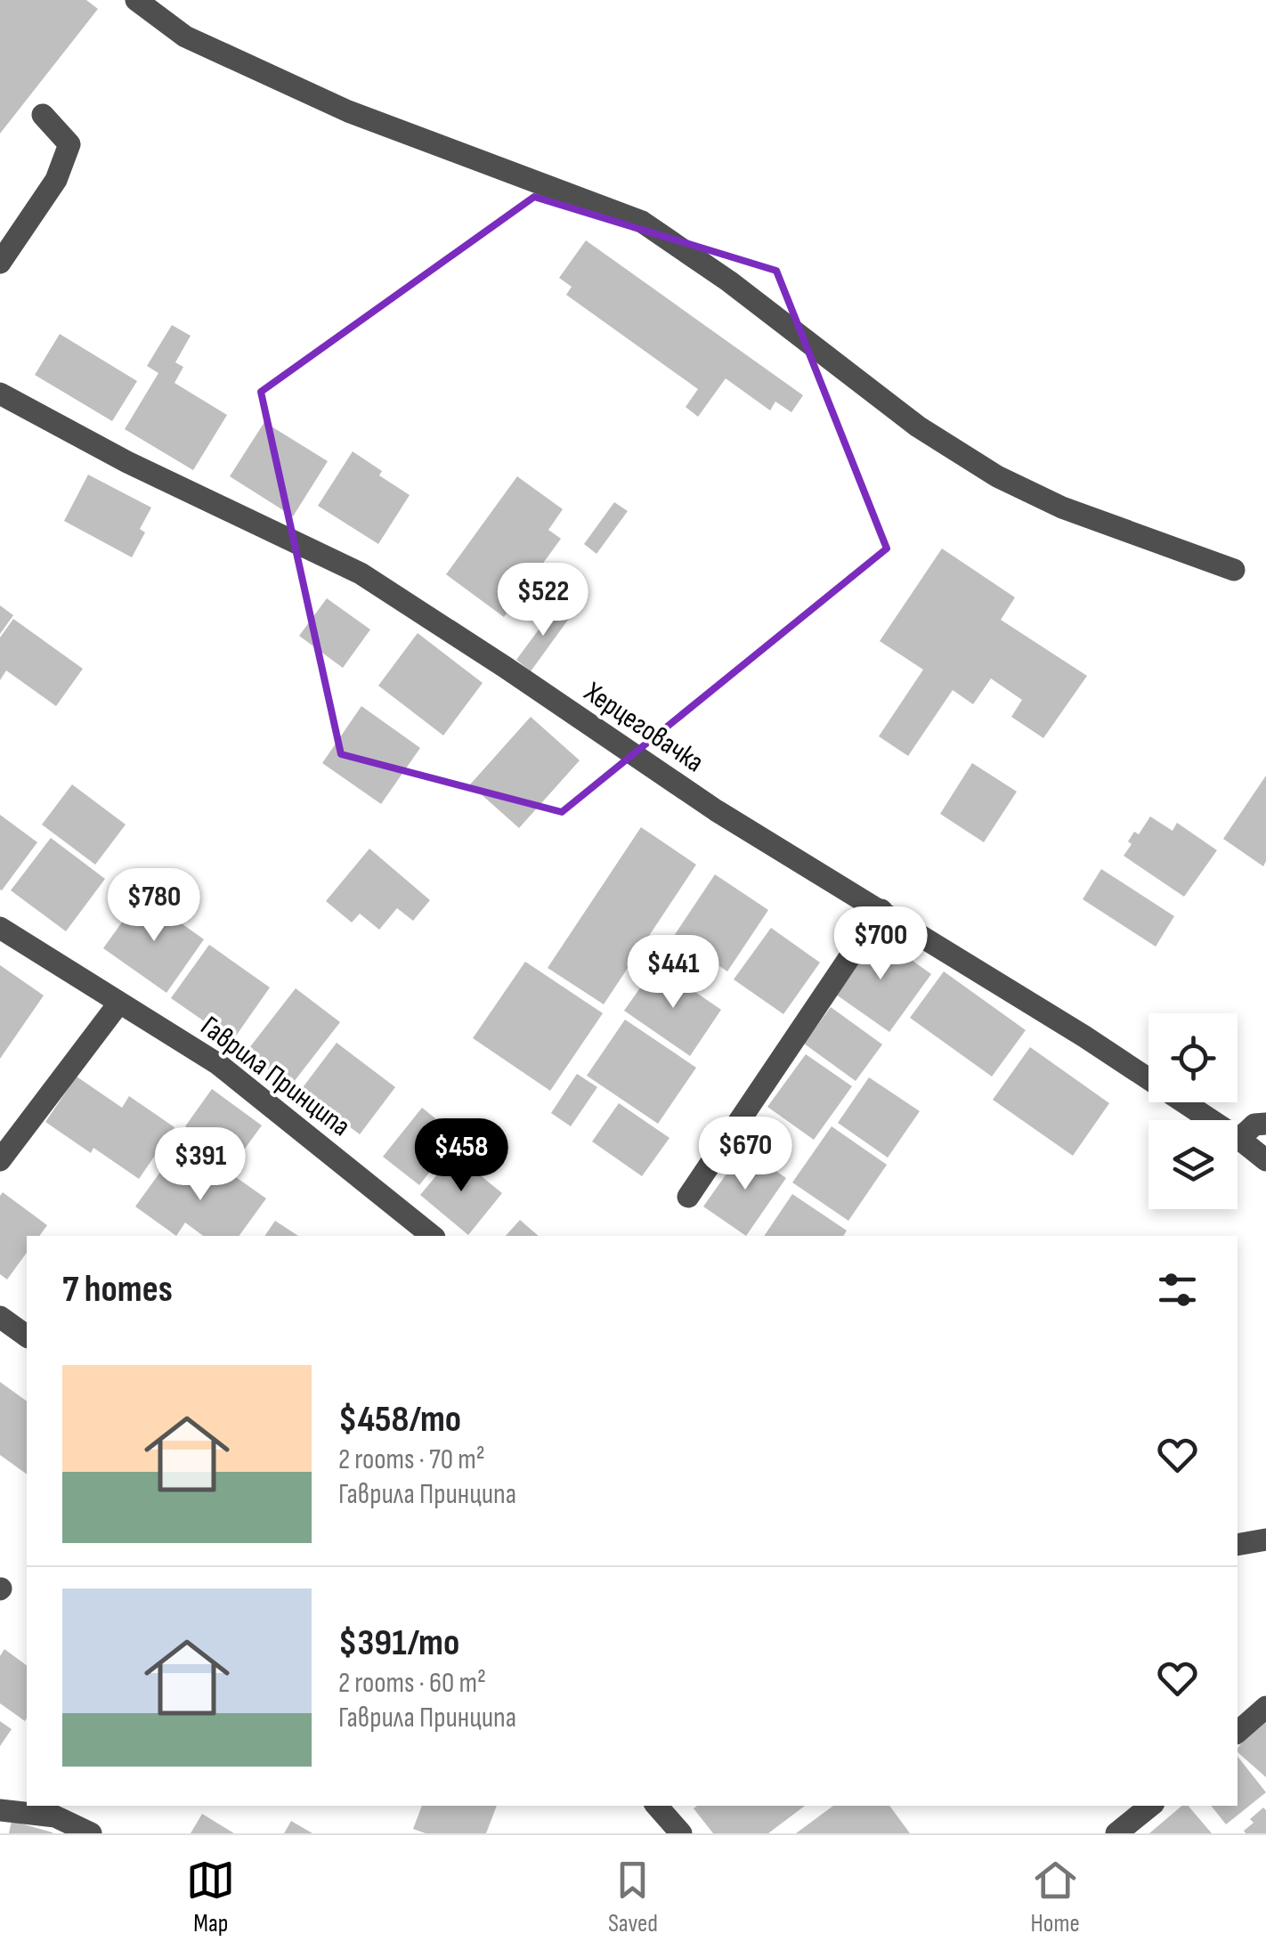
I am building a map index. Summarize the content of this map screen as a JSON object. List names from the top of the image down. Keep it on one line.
{"streets":{"street":["Херцеговачка","Гаврила Принципа"]},"page":{"price":["$522","$780","$700","$441","$670","$458","$391"],"heading":"7 homes","list":[{"name":"$458/mo","note":"2 rooms · 70 m² · Гаврила Принципа"},{"name":"$391/mo","note":"2 rooms · 60 m² · Гаврила Принципа"}],"tabs":["Map","Saved","Home"]}}
